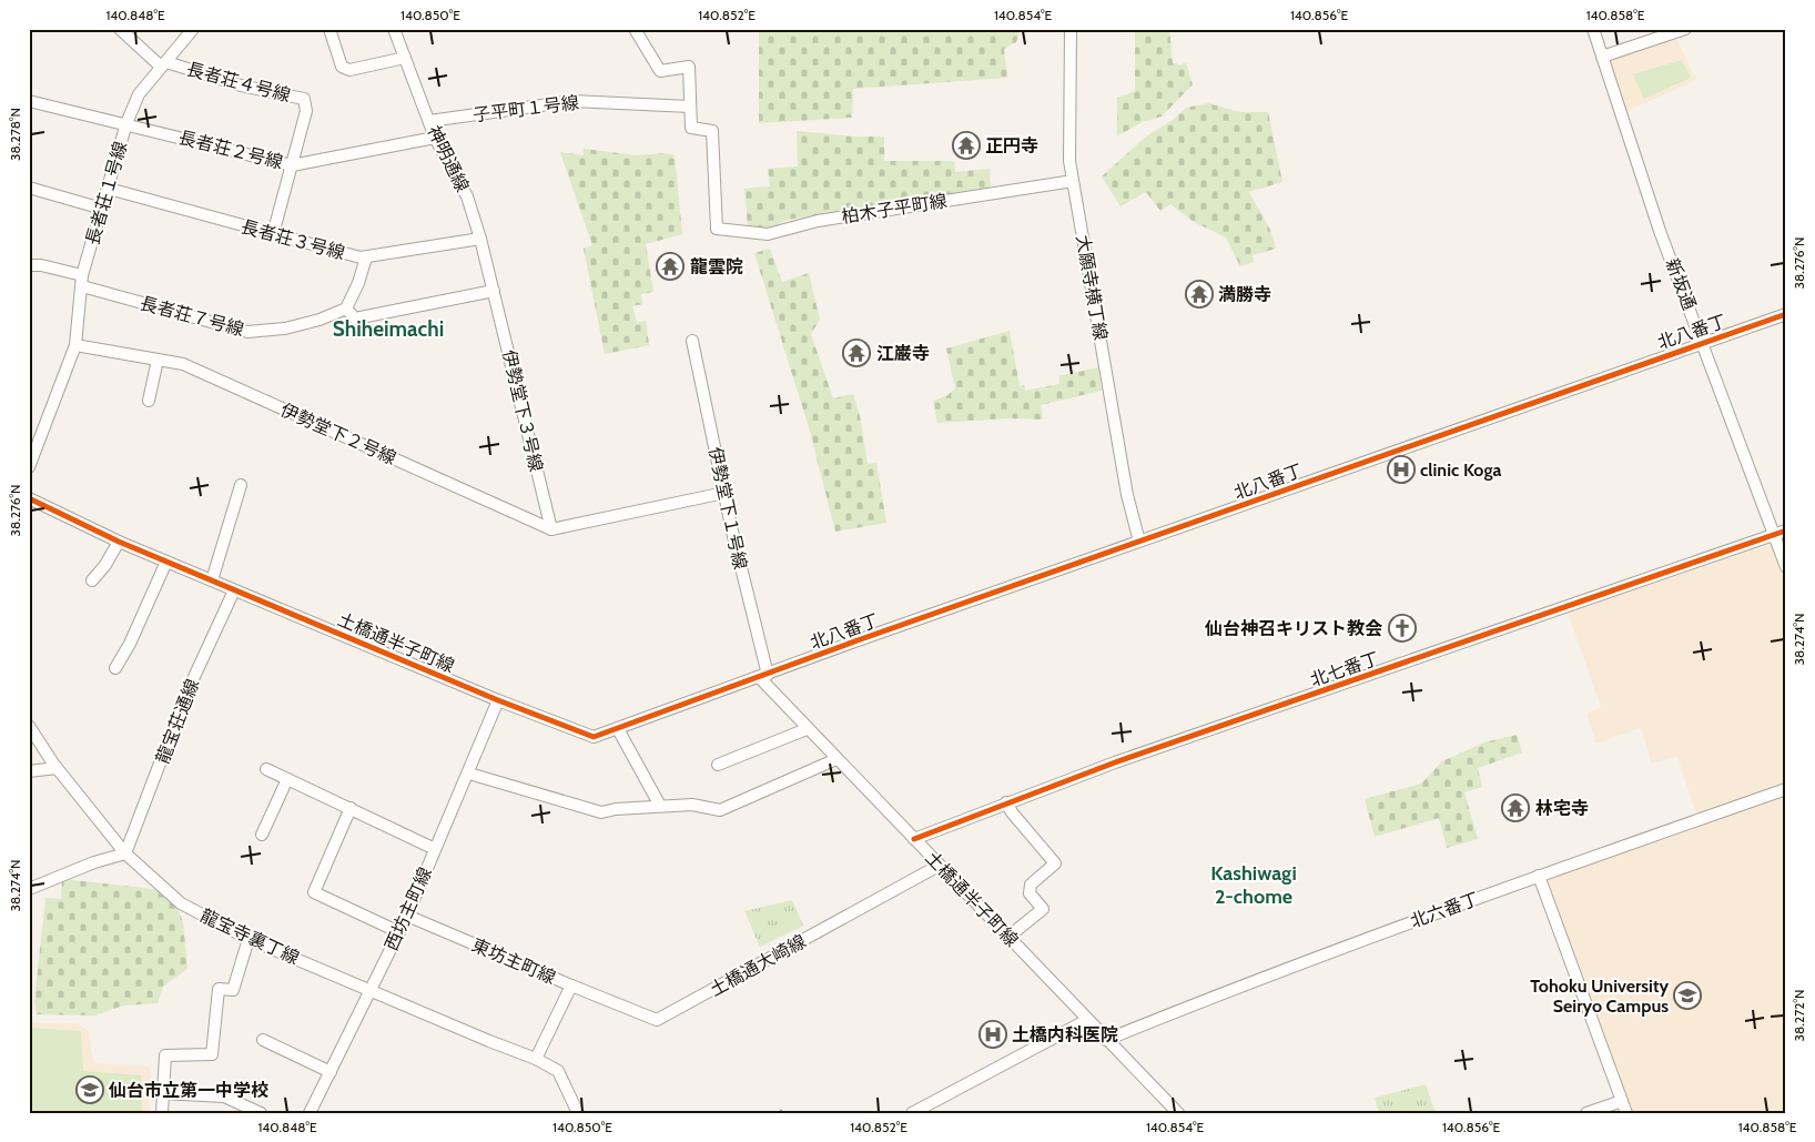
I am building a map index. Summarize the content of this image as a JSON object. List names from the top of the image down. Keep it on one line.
{"streets":{"street":["長者荘４号線","子平町１号線","長者荘２号線","神明通線","長者荘１号線","柏木子平町線","長者荘３号線","新坂通","大願寺横丁線","長者荘７号線","北八番丁","伊勢堂下３号線","伊勢堂下２号線","伊勢堂下１号線","土橋通半子町線","北七番丁","龍宝荘通線","西坊主町線","北六番丁","龍宝寺裏丁線","東坊主町線","土橋通大崎線"]},"crossings":[["長者荘４号線","長者荘２号線"],["長者荘４号線","長者荘１号線"],["長者荘４号線","長者荘３号線"],["子平町１号線","神明通線"],["子平町１号線","柏木子平町線"],["長者荘２号線","神明通線"],["長者荘２号線","長者荘１号線"],["神明通線","長者荘３号線"],["神明通線","伊勢堂下３号線"],["長者荘１号線","長者荘３号線"],["長者荘１号線","長者荘７号線"],["長者荘１号線","伊勢堂下２号線"],["柏木子平町線","大願寺横丁線"],["新坂通","北八番丁"],["新坂通","北七番丁"],["大願寺横丁線","北八番丁"],["北八番丁","伊勢堂下１号線"],["北八番丁","土橋通半子町線"],["伊勢堂下３号線","伊勢堂下２号線"],["伊勢堂下１号線","土橋通半子町線"],["土橋通半子町線","北七番丁"],["土橋通半子町線","龍宝荘通線"],["土橋通半子町線","西坊主町線"],["土橋通半子町線","北六番丁"],["土橋通半子町線","土橋通大崎線"],["龍宝荘通線","龍宝寺裏丁線"],["西坊主町線","龍宝寺裏丁線"],["西坊主町線","東坊主町線"],["龍宝寺裏丁線","東坊主町線"],["東坊主町線","土橋通大崎線"]],"districts":["Shiheimachi","Kashiwagi 2-chome"],"places":{"temple":["正円寺","龍雲院","満勝寺","江巌寺","林宅寺"],"hospital":["clinic Koga","土橋内科医院"],"church":["仙台神召キリスト教会"],"school or university":["Tohoku University Seiryo Campus","仙台市立第一中学校"]},"coordinates":["140.848°E","140.850°E","140.852°E","140.854°E","140.856°E","140.858°E","38.278°N","38.276°N","38.274°N","38.272°N"]}
